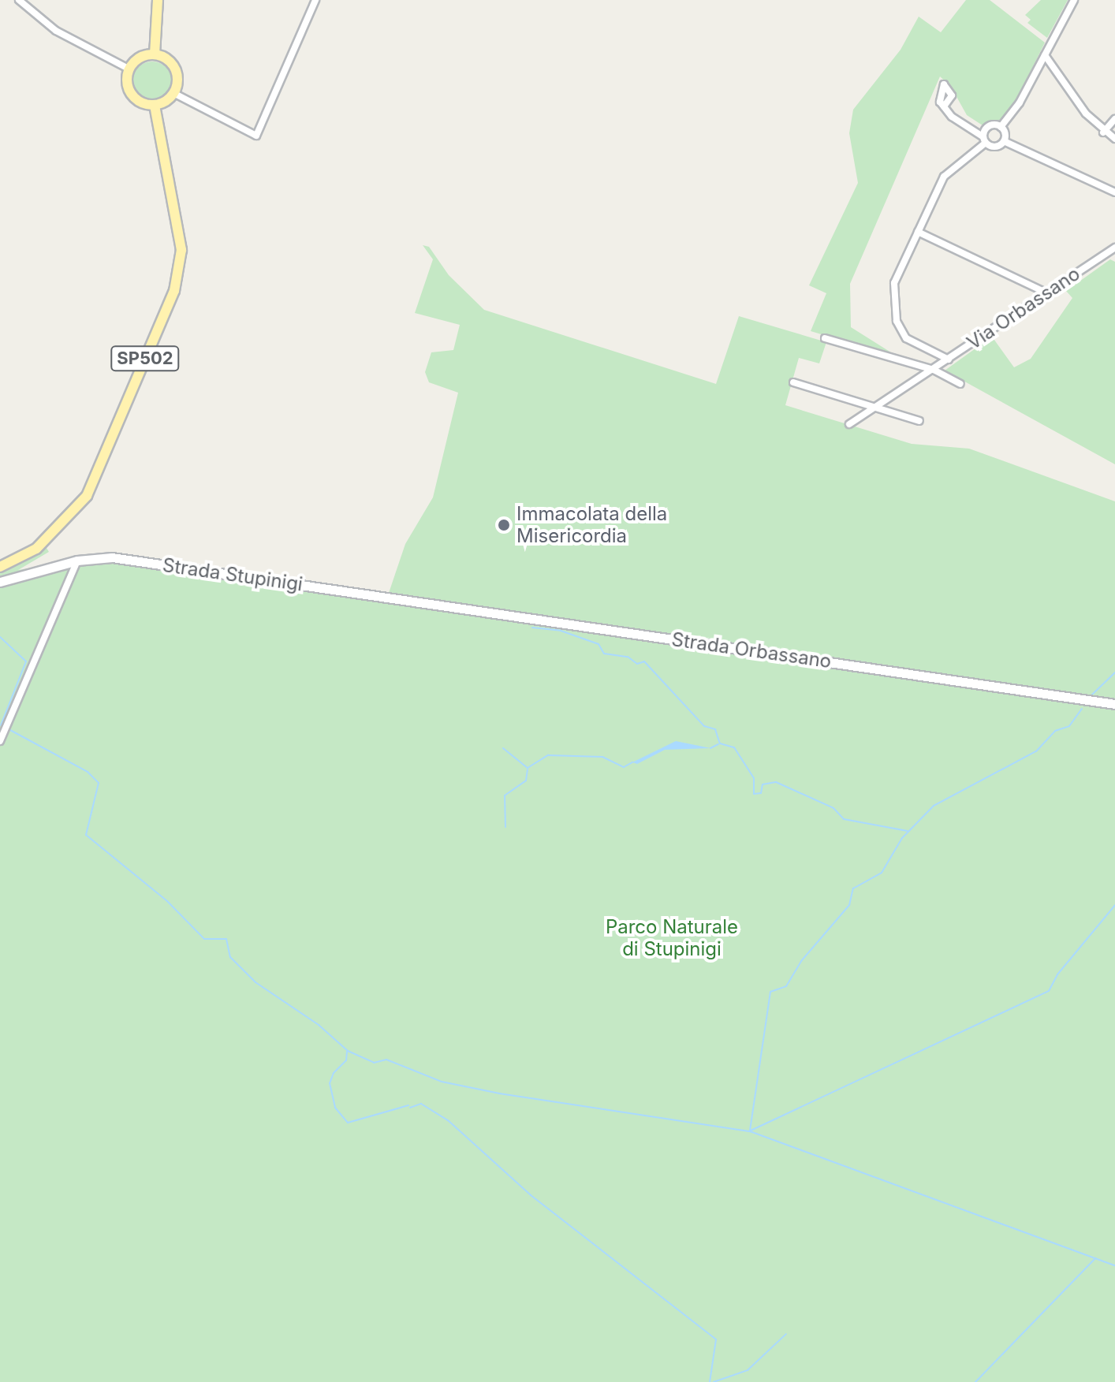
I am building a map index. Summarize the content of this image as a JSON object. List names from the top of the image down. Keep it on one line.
{"streets":{"main road":["SP502","Strada Stupinigi","Strada Orbassano"],"street":["Via Orbassano"]},"crossings":[["Strada Stupinigi","Strada Orbassano"]],"parks":["Parco Naturale di Stupinigi"],"places":["Immacolata della Misericordia"]}
